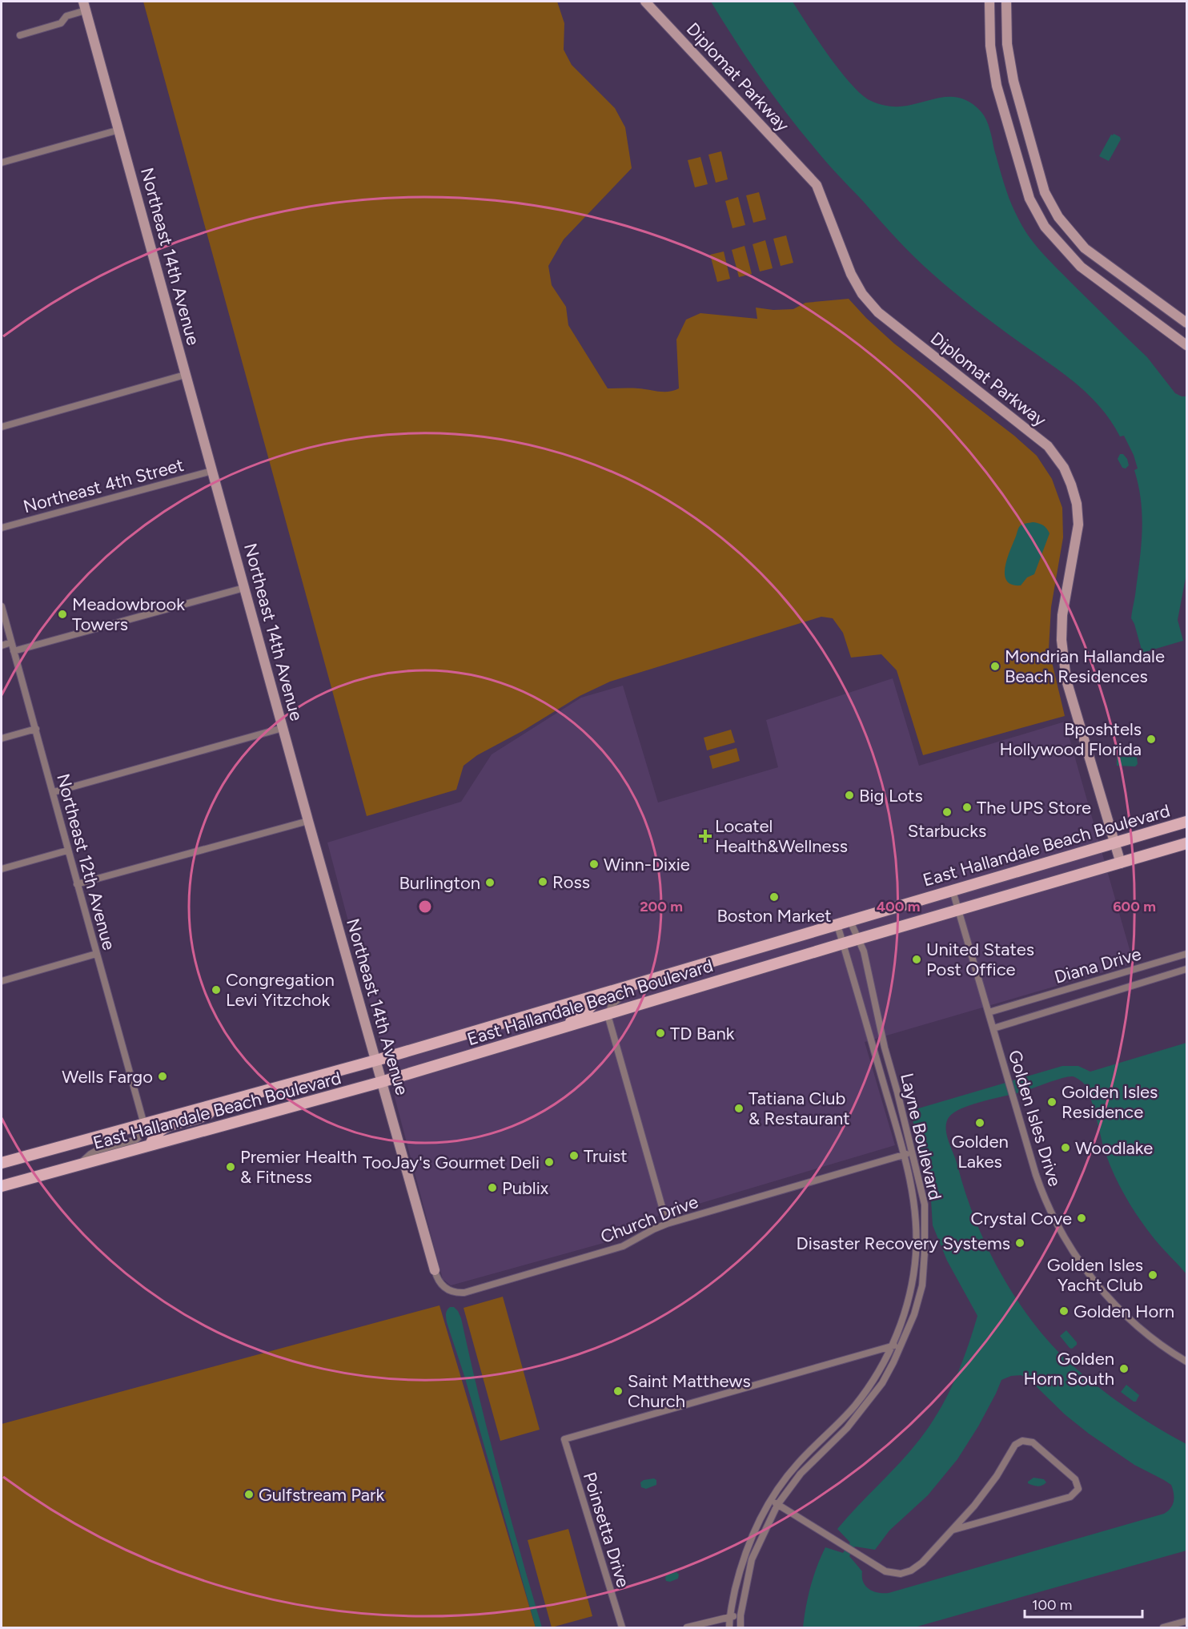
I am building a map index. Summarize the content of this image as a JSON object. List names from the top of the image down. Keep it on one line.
{"streets":{"main road":["East Hallandale Beach Boulevard"],"street":["Diplomat Parkway","Northeast 14th Avenue","Northeast 4th Street","Northeast 12th Avenue","Diana Drive","Golden Isles Drive","Layne Boulevard","Church Drive","Poinsetta Drive"]},"crossings":[["Diplomat Parkway","East Hallandale Beach Boulevard"],["Northeast 14th Avenue","Northeast 4th Street"],["Northeast 14th Avenue","East Hallandale Beach Boulevard"],["Northeast 14th Avenue","Church Drive"],["East Hallandale Beach Boulevard","Northeast 12th Avenue"],["East Hallandale Beach Boulevard","Golden Isles Drive"],["East Hallandale Beach Boulevard","Layne Boulevard"],["Diana Drive","Golden Isles Drive"],["Layne Boulevard","Church Drive"],["Layne Boulevard","Poinsetta Drive"]],"places":{"other":["Meadowbrook Towers","Mondrian Hallandale Beach Residences","Bposhtels Hollywood Florida","Big Lots","The UPS Store","Starbucks","Winn-Dixie","Ross","Burlington","Boston Market","United States Post Office","Congregation Levi Yitzchok","TD Bank","Wells Fargo","Golden Isles Residence","Tatiana Club & Restaurant","Golden Lakes","Woodlake","Truist","TooJay's Gourmet Deli","Premier Health & Fitness","Publix","Crystal Cove","Disaster Recovery Systems","Golden Isles Yacht Club","Golden Horn","Golden Horn South","Saint Matthews Church","Gulfstream Park"],"health":["Locatel Health&Wellness"]},"scale_bar":"100 m","rings":["200 m","400 m","600 m"]}
